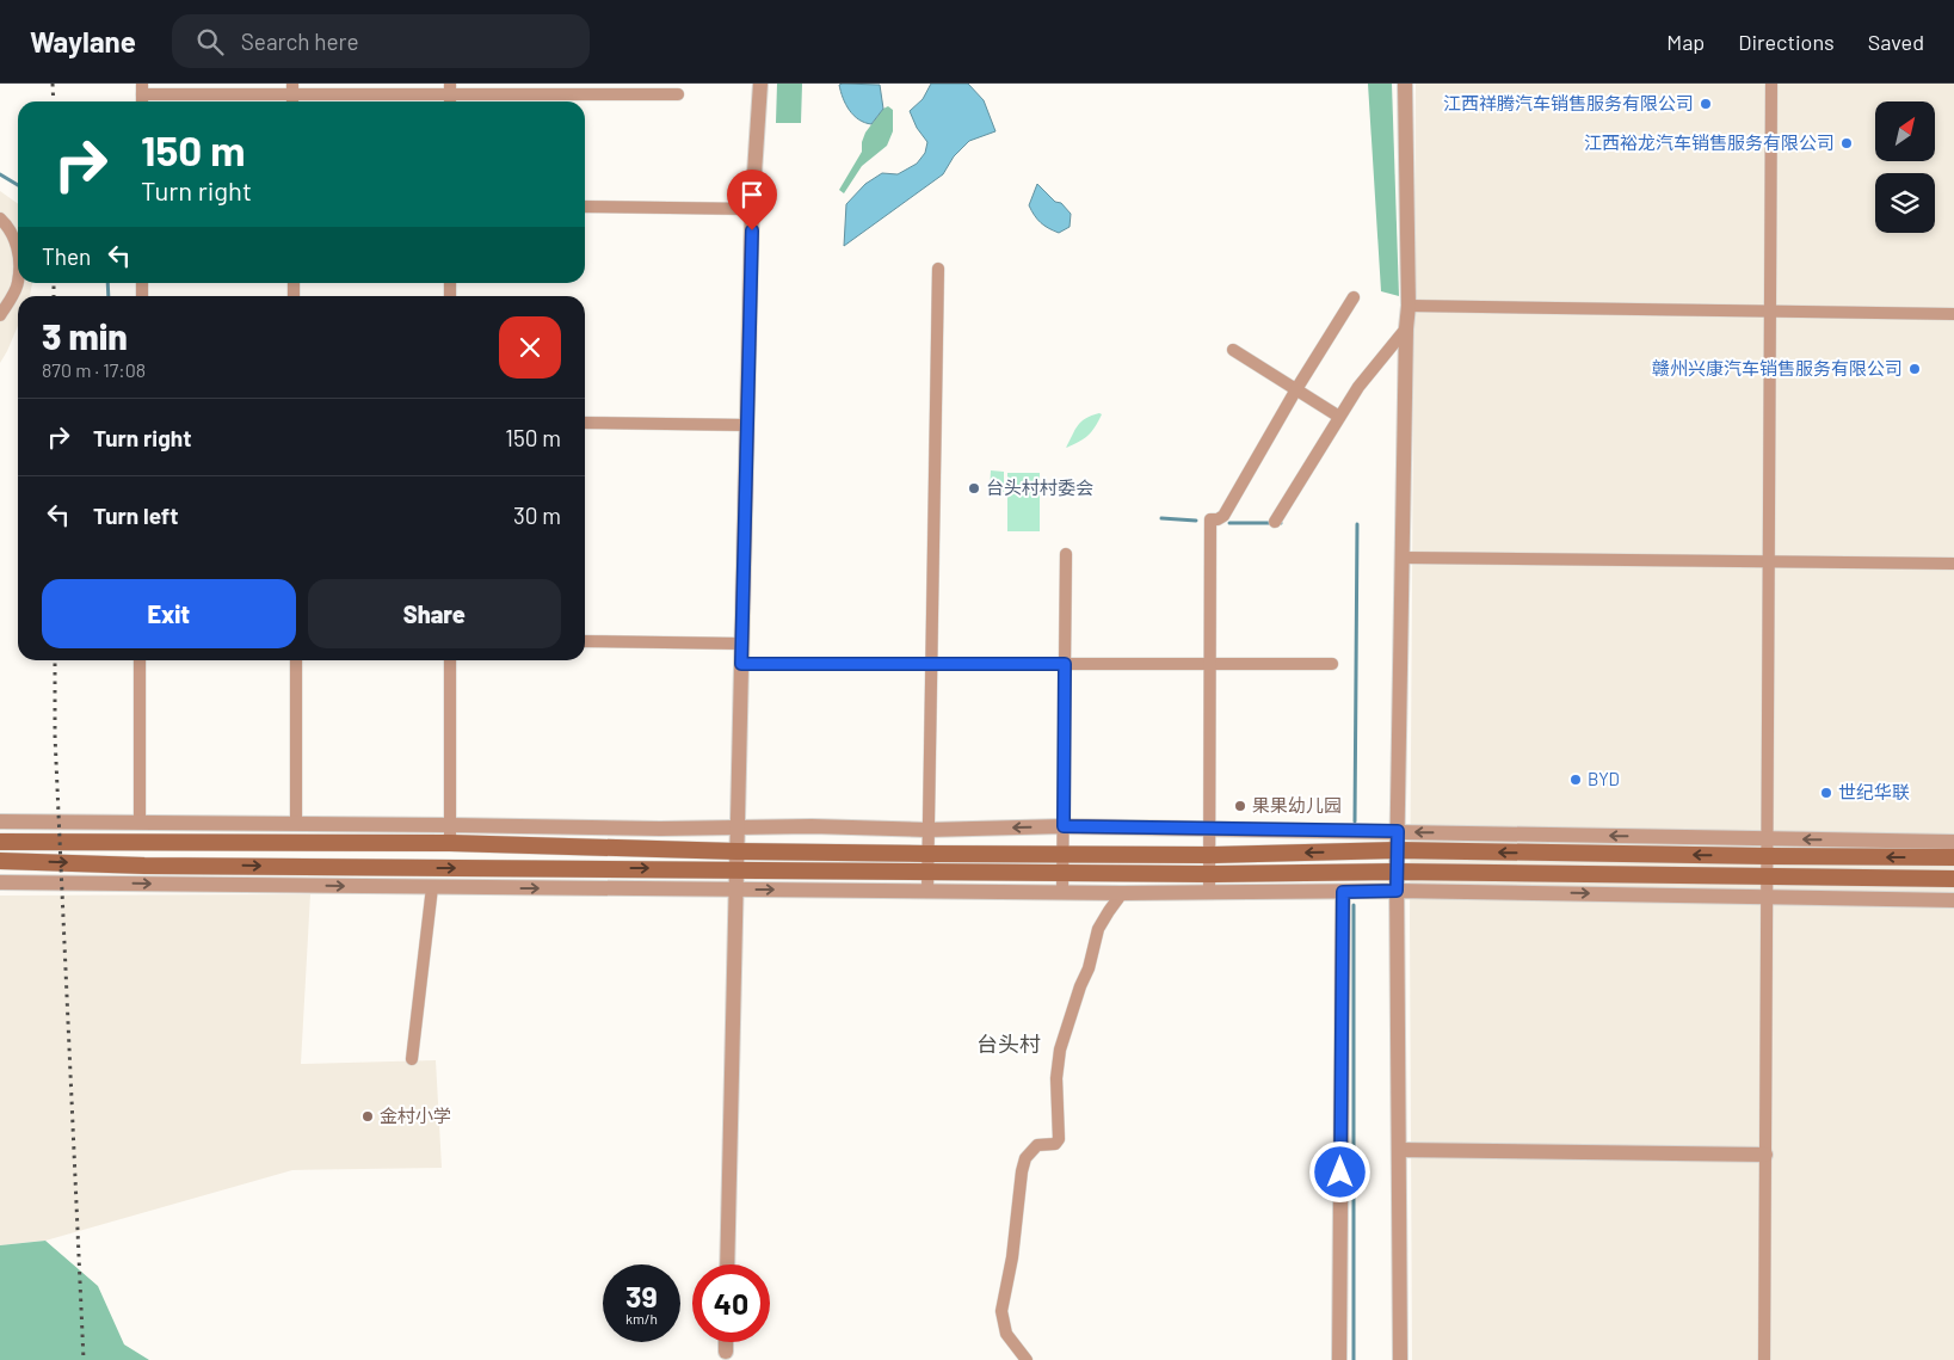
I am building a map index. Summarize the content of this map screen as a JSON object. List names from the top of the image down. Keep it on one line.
{"districts":["台头村"],"places":["江西祥腾汽车销售服务有限公司","江西裕龙汽车销售服务有限公司","赣州兴康汽车销售服务有限公司","台头村村委会","BYD","世纪华联","果果幼儿园","金村小学"],"north":"top right","page":{"header":"Waylane","search":"Search here","nav":["Map","Directions","Saved"],"turn":["150 m","Turn right"],"then":"Then","heading":["3 min","870 m · 17:08"],"list":[{"name":"Turn right","value":"150 m"},{"name":"Turn left","value":"30 m"}],"buttons":["Exit","Share"],"speed":"39 km/h","limit":"40"}}
